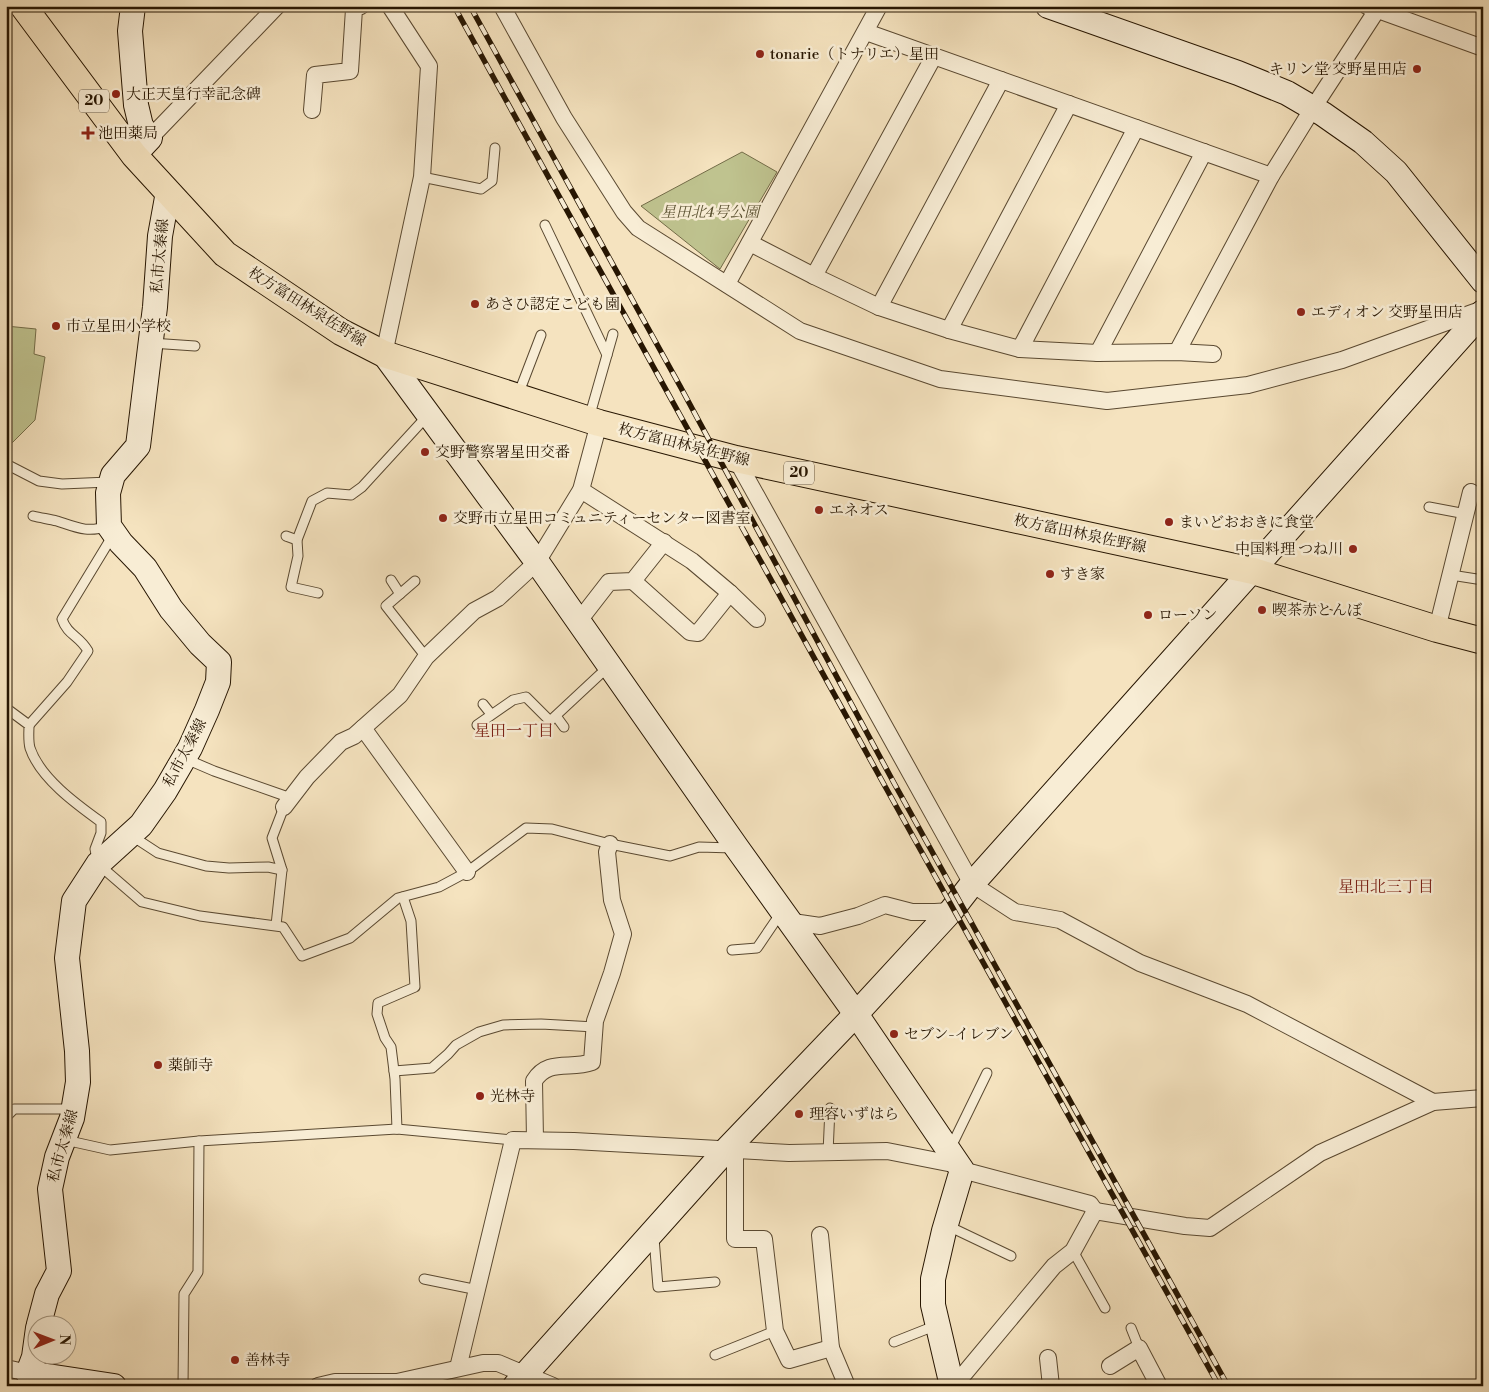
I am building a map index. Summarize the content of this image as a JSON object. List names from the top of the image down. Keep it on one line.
{"streets":{"main road":["20","枚方富田林泉佐野線"],"street":["私市太秦線"]},"crossings":[["私市太秦線","枚方富田林泉佐野線"]],"districts":["星田一丁目","星田北三丁目"],"parks":["星田北4号公園"],"places":{"other":["tonarie（トナリエ）星田","キリン堂 交野星田店","大正天皇行幸記念碑","あさひ認定こども園","エディオン 交野星田店","市立星田小学校","交野警察署星田交番","エネオス","交野市立星田コミュニティーセンター図書室","まいどおおきに食堂","中国料理 つね川","すき家","喫茶赤とんぼ","ローソン","セブン-イレブン","薬師寺","光林寺","理容いずはら","善林寺"],"health":["池田薬局"]},"north":"right"}
